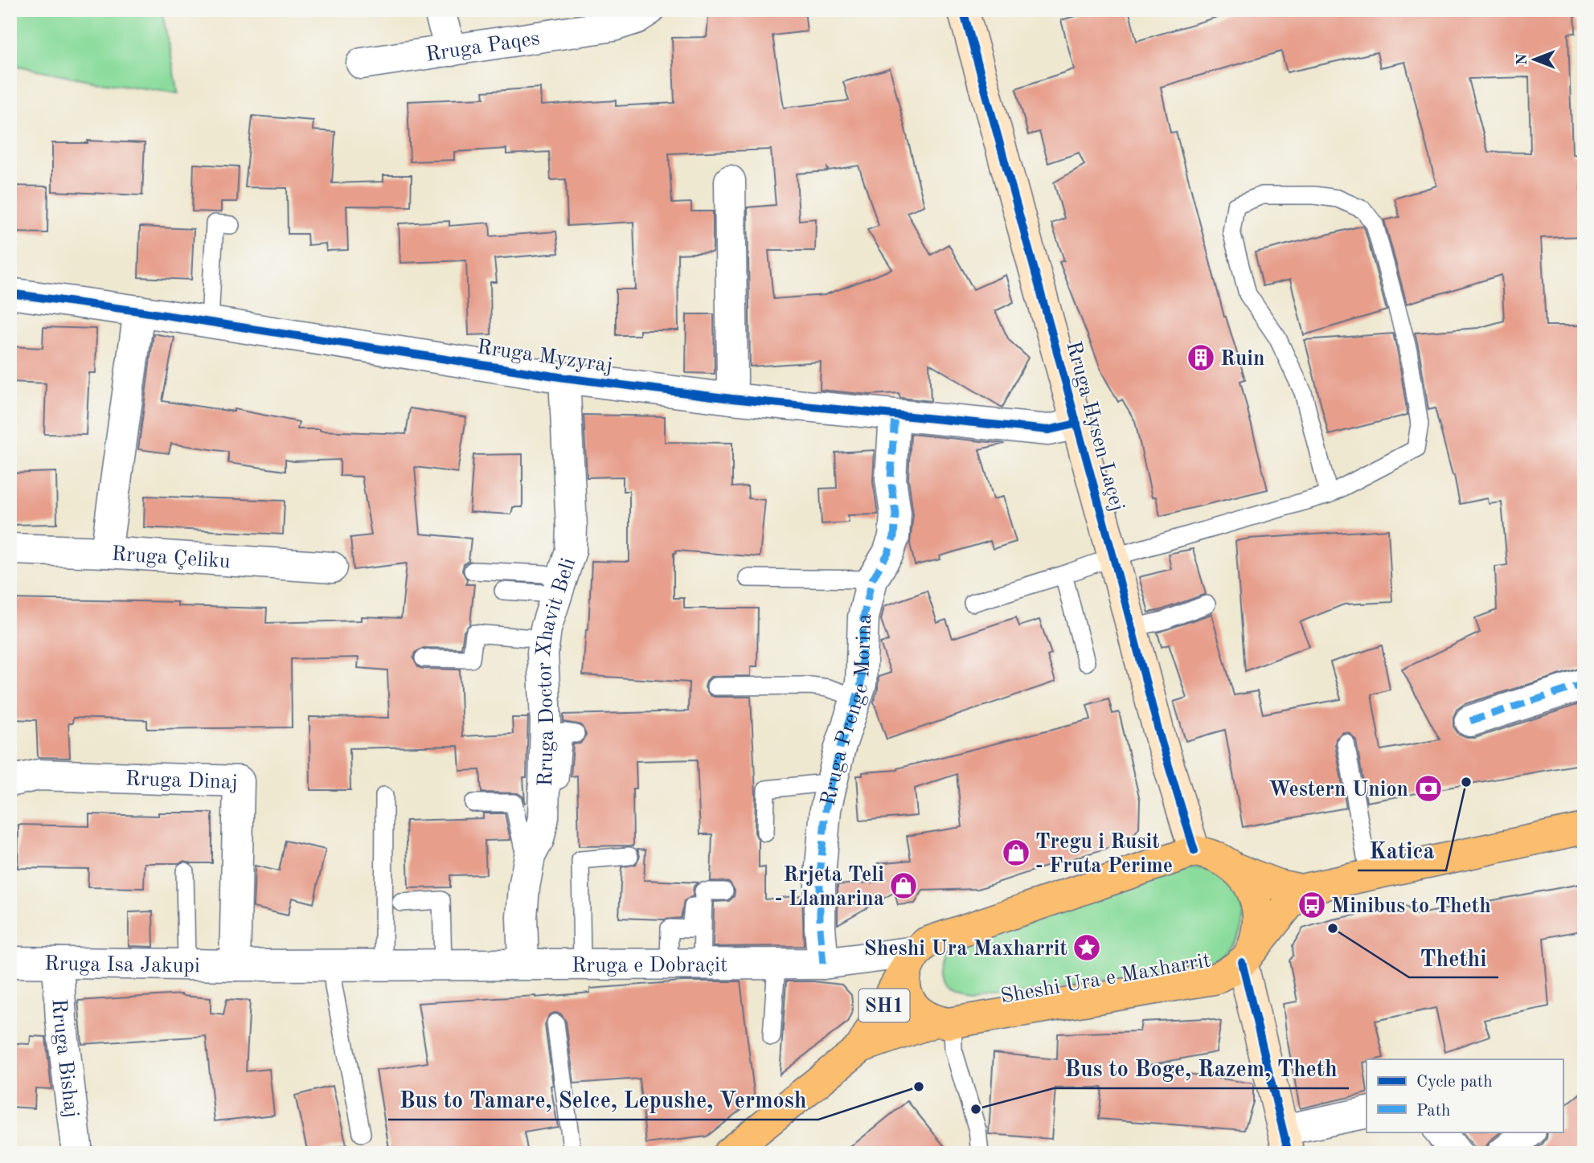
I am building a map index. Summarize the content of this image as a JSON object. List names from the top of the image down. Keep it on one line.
{"streets":{"main road":["Rruga Hysen Laçej","Sheshi Ura e Maxharrit","SH1"],"street":["Rruga Paqes","Rruga Myzyraj","Rruga Çeliku","Rruga Doctor Xhavit Beli","Rruga Prenge Morina","Rruga Dinaj","Rruga Isa Jakupi","Rruga e Dobraçit","Rruga Bishaj"]},"crossings":[["Rruga Myzyraj","Rruga Hysen Laçej"],["Rruga Myzyraj","Rruga Doctor Xhavit Beli"],["Rruga Doctor Xhavit Beli","Rruga e Dobraçit"],["Rruga Prenge Morina","Rruga e Dobraçit"],["Rruga Dinaj","Rruga Isa Jakupi"],["Rruga Dinaj","Rruga e Dobraçit"],["Rruga Isa Jakupi","Rruga e Dobraçit"],["Rruga Isa Jakupi","Rruga Bishaj"],["Rruga e Dobraçit","SH1"],["Sheshi Ura e Maxharrit","SH1"]],"places":{"building":["Ruin"],"other":["Katica","Thethi","Bus to Tamare, Selce, Lepushe, Vermosh","Bus to Boge, Razem, Theth"],"bank":["Western Union"],"shop":["Tregu i Rusit - Fruta Perime","Rrjeta Teli - Llamarina"],"bus stop":["Minibus to Theth"],"place":["Sheshi Ura Maxharrit"]},"legend":["Cycle path","Path"],"north":"left"}
